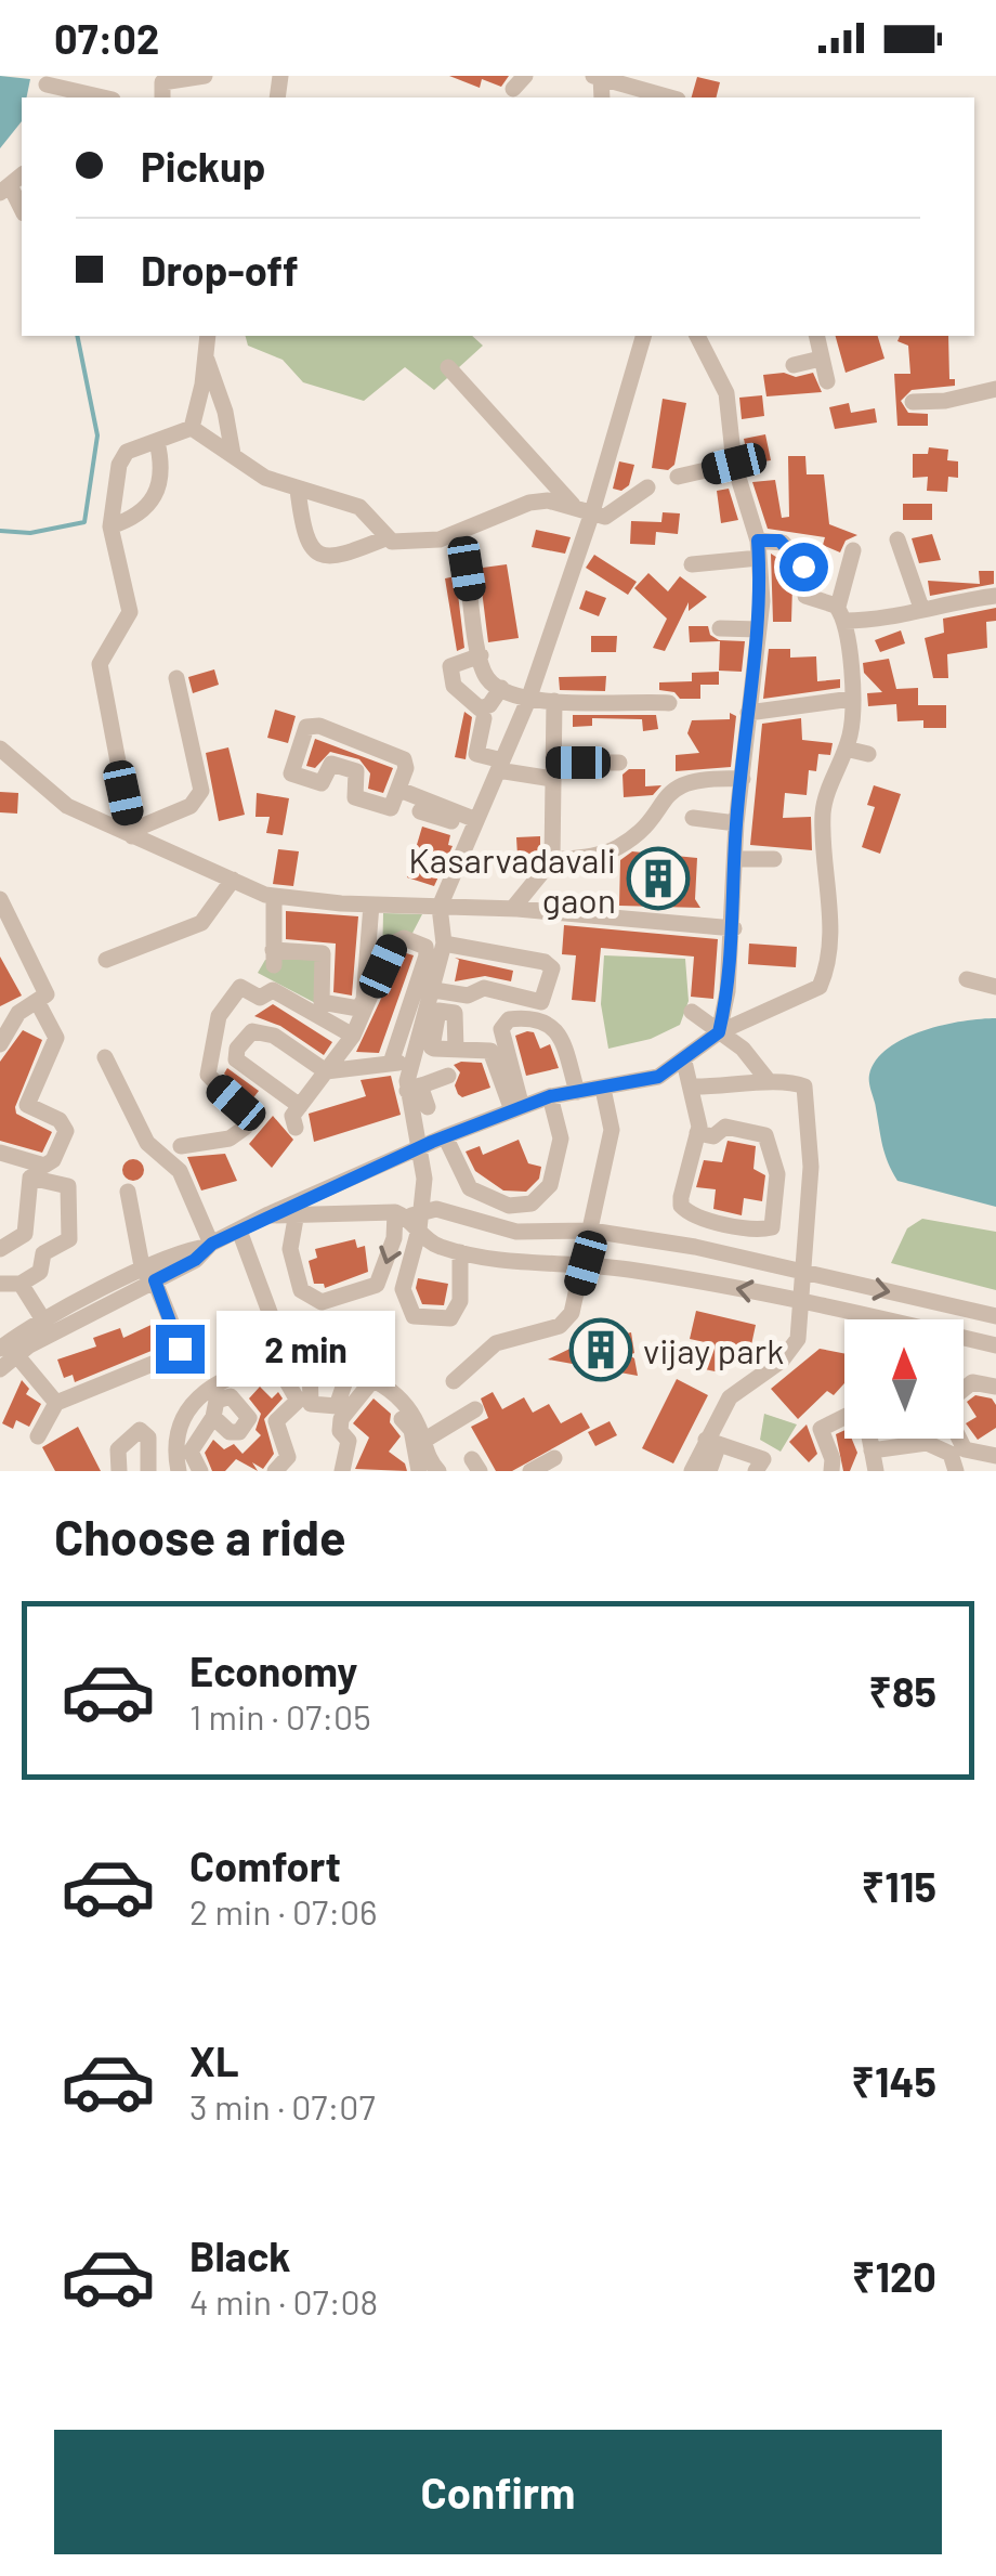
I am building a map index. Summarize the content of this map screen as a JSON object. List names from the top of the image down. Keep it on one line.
{"places":{"building":["Kasarvadavali gaon","vijay park"]},"north":"top","page":{"status":"07:02","banner":["Pickup","Drop-off"],"bubble":"2 min","heading":"Choose a ride","list":[{"name":"Economy","note":"1 min · 07:05","value":"₹85"},{"name":"Comfort","note":"2 min · 07:06","value":"₹115"},{"name":"XL","note":"3 min · 07:07","value":"₹145"},{"name":"Black","note":"4 min · 07:08","value":"₹120"}],"buttons":"Confirm"}}
